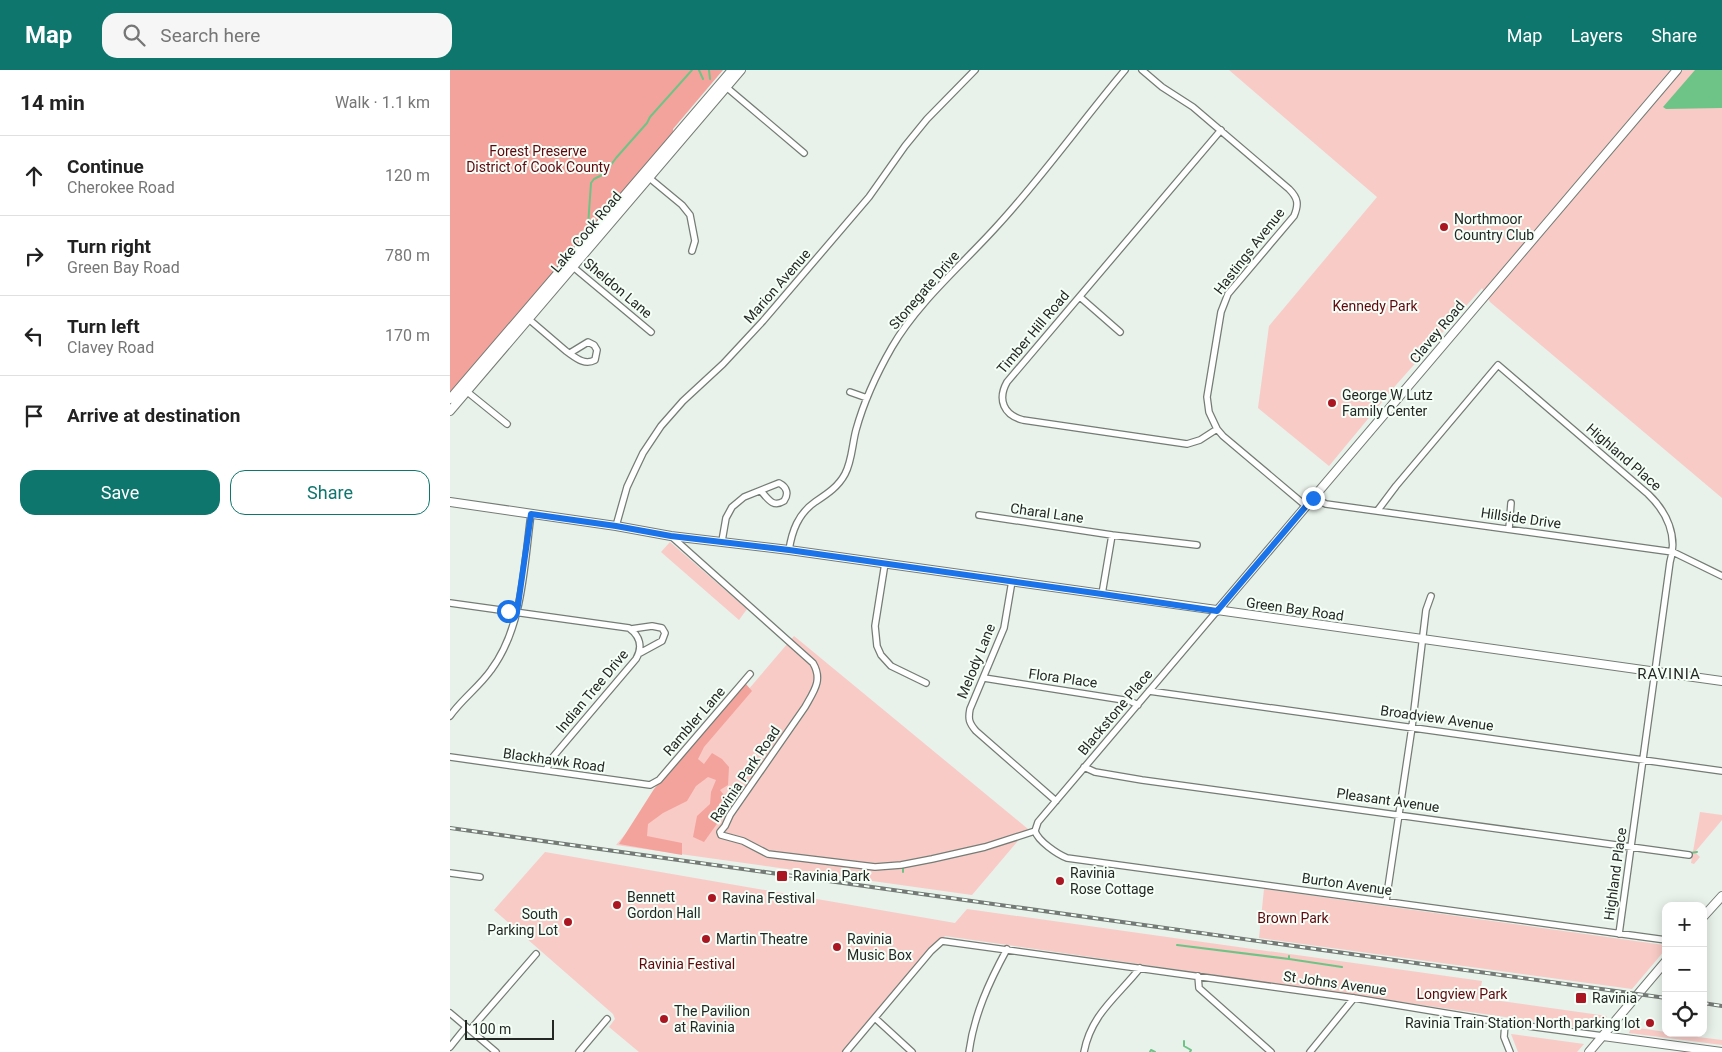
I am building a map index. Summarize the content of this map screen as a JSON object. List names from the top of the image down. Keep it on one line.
{"streets":{"main road":["Lake Cook Road","Clavey Road","Green Bay Road","St Johns Avenue"],"street":["Hastings Avenue","Marion Avenue","Sheldon Lane","Stonegate Drive","Timber Hill Road","Highland Place","Charal Lane","Hillside Drive","Melody Lane","Flora Place","Indian Tree Drive","Blackstone Place","Broadview Avenue","Rambler Lane","Blackhawk Road","Ravinia Park Road","Pleasant Avenue","Burton Avenue"]},"crossings":[["Lake Cook Road","Sheldon Lane"],["Hastings Avenue","Timber Hill Road"],["Hastings Avenue","Clavey Road"],["Marion Avenue","Green Bay Road"],["Stonegate Drive","Green Bay Road"],["Clavey Road","Hillside Drive"],["Clavey Road","Green Bay Road"],["Clavey Road","Blackstone Place"],["Highland Place","Hillside Drive"],["Highland Place","Green Bay Road"],["Highland Place","Broadview Avenue"],["Highland Place","Pleasant Avenue"],["Highland Place","Burton Avenue"],["Green Bay Road","Melody Lane"],["Green Bay Road","Blackstone Place"],["Green Bay Road","Ravinia Park Road"],["Melody Lane","Flora Place"],["Melody Lane","Blackstone Place"],["Flora Place","Blackstone Place"],["Indian Tree Drive","Blackhawk Road"],["Blackstone Place","Broadview Avenue"],["Blackstone Place","Ravinia Park Road"],["Blackstone Place","Pleasant Avenue"],["Blackstone Place","Burton Avenue"],["Rambler Lane","Blackhawk Road"],["Ravinia Park Road","Burton Avenue"]],"districts":["RAVINIA"],"parks":["Forest Preserve District of Cook County","Kennedy Park","Brown Park","Ravinia Festival","Longview Park"],"places":{"other":["Northmoor Country Club","George W Lutz Family Center","Ravinia Rose Cottage","Ravina Festival","Bennett Gordon Hall","South Parking Lot","Martin Theatre","Ravinia Music Box","The Pavilion at Ravinia","Ravinia Train Station North parking lot"],"transit":["Ravinia Park","Ravinia"]},"scale_bar":"100 m","page":{"header":"Map","search":"Search here","nav":["Map","Layers","Share"],"heading":["14 min","Walk · 1.1 km"],"list":[["Continue","Cherokee Road","120 m"],["Turn right","Green Bay Road","780 m"],["Turn left","Clavey Road","170 m"],"Arrive at destination"],"buttons":["Save","Share"],"map_buttons":["+","−"],"scale":"100 m"}}
